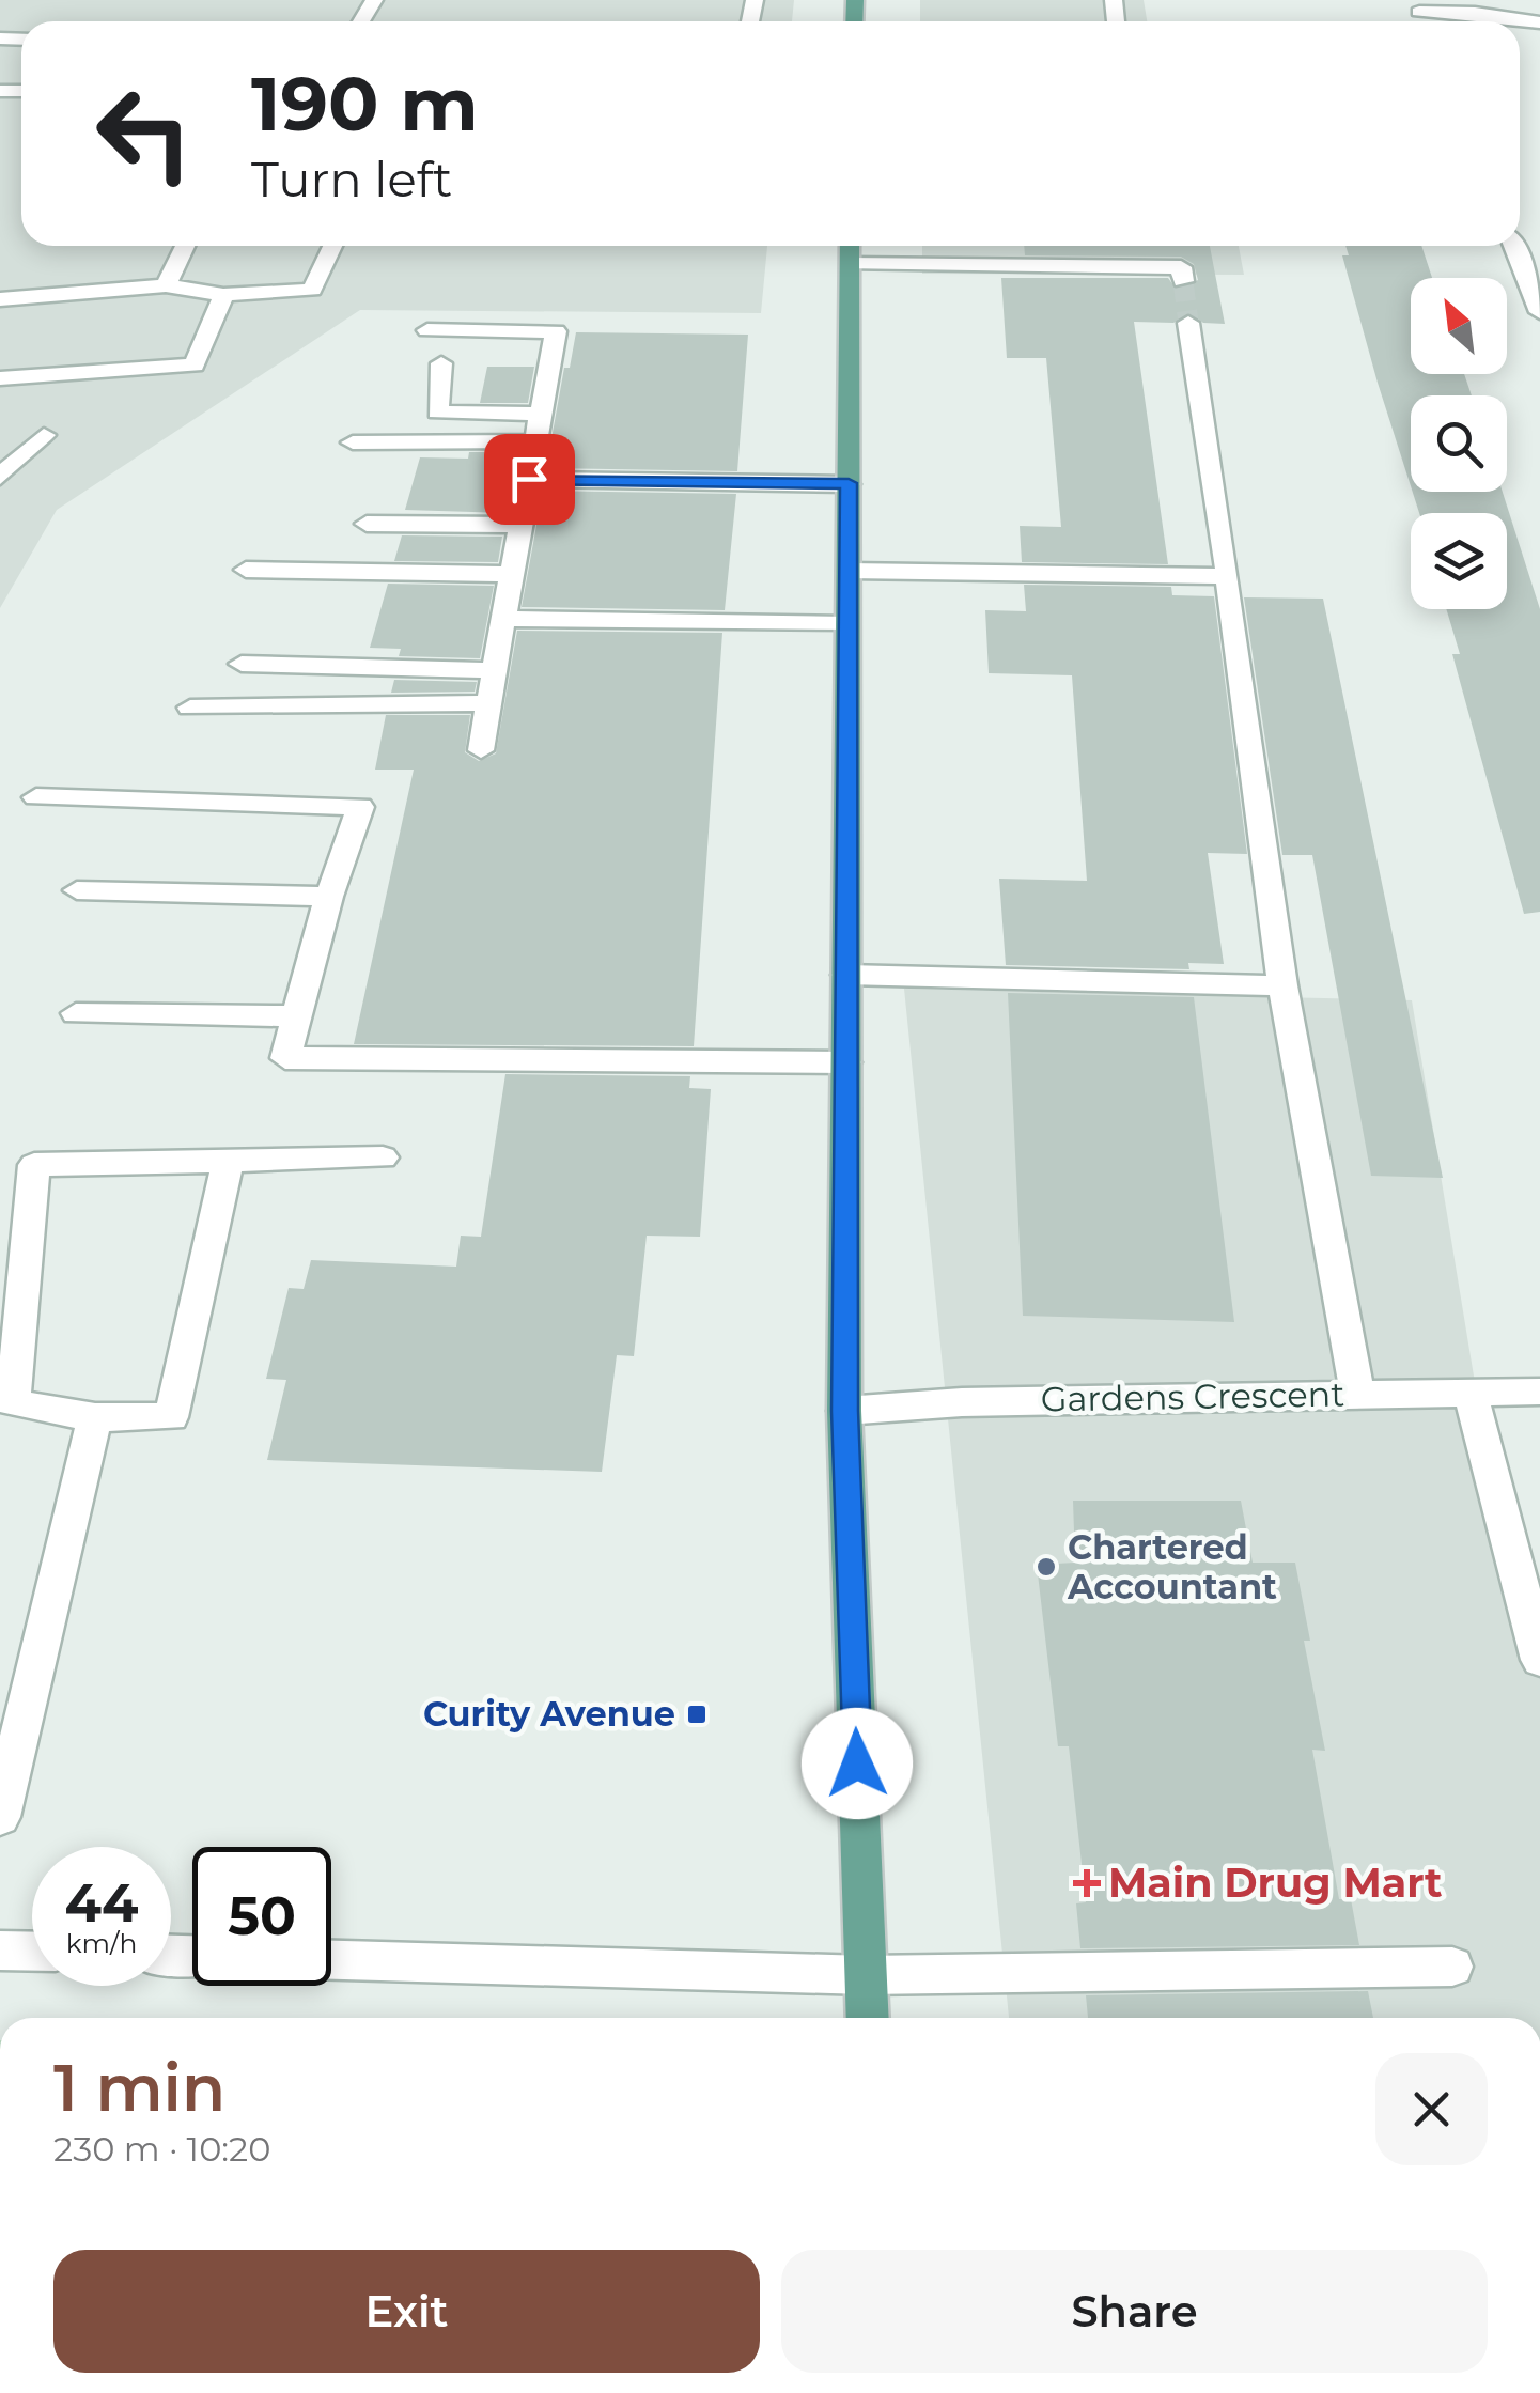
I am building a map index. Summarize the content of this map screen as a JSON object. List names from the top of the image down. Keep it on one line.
{"streets":{"street":["Gardens Crescent"]},"places":{"other":["Chartered Accountant"],"transit":["Curity Avenue"],"health":["Main Drug Mart"]},"north":"top left","page":{"turn":["190 m","Turn left"],"speed":"44 km/h","limit":"50","heading":["1 min","230 m · 10:20"],"buttons":["Exit","Share"]}}
